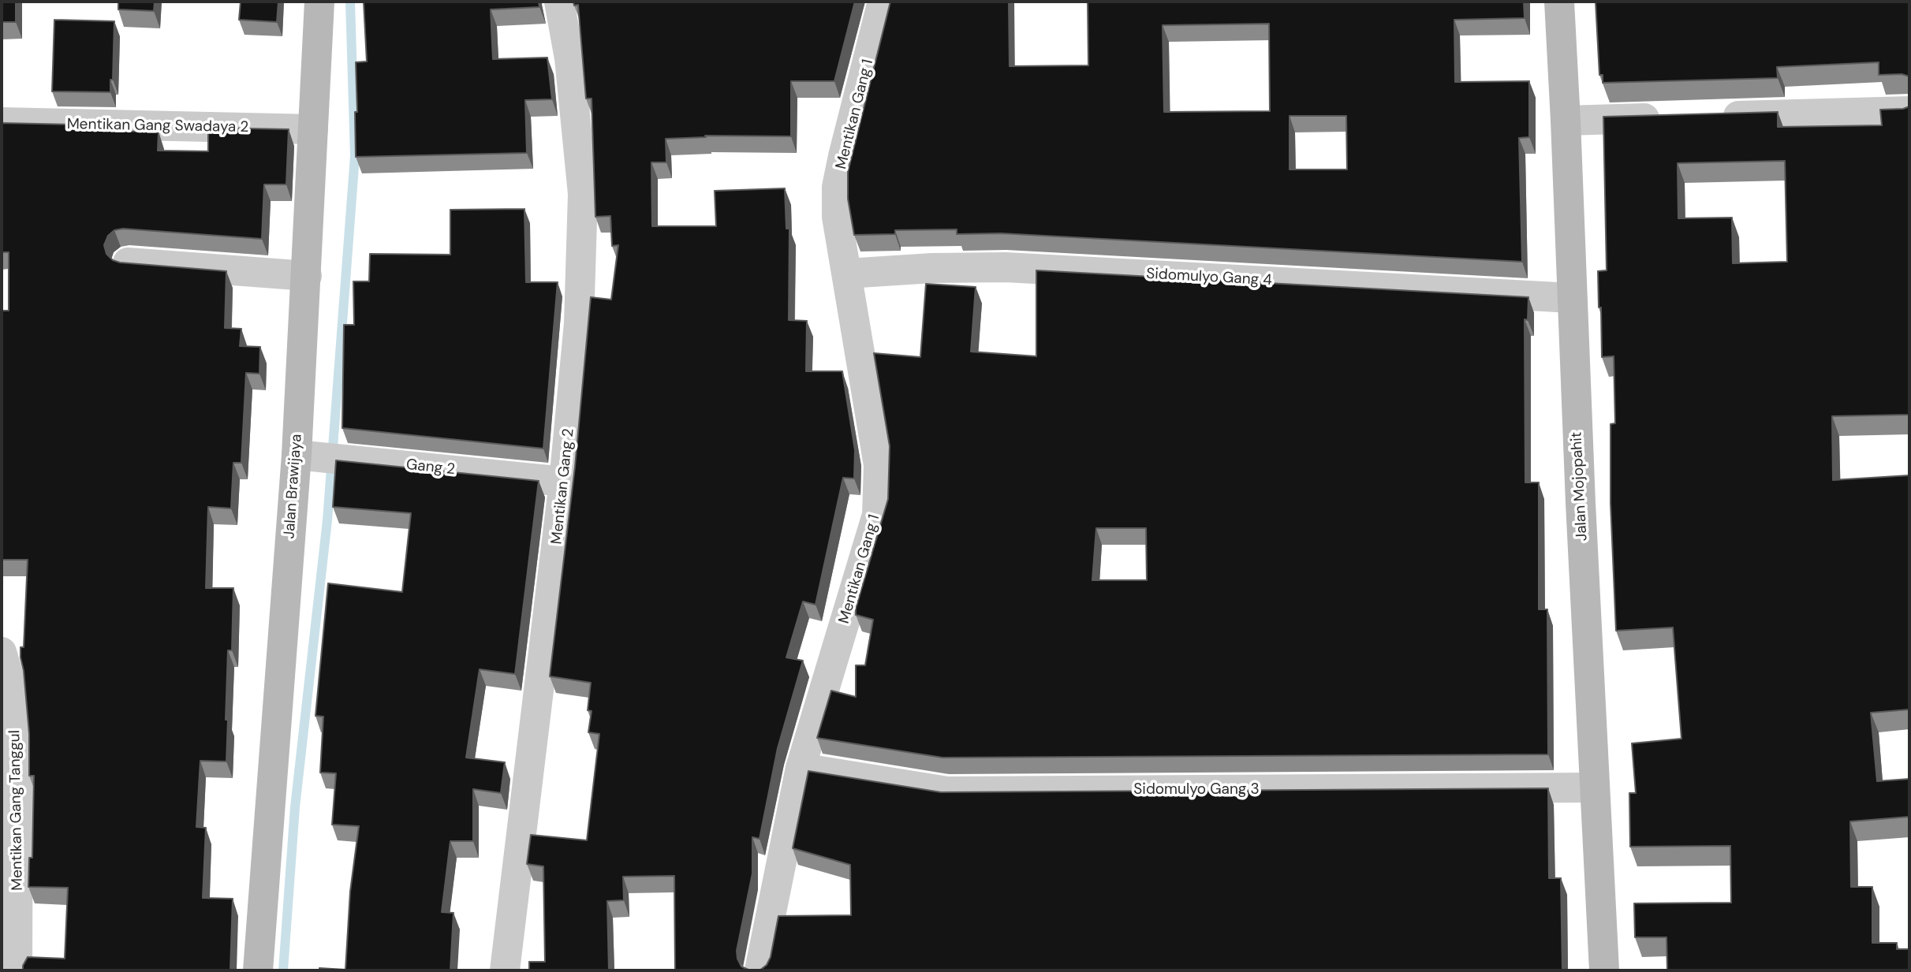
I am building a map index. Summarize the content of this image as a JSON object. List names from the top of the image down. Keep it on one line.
{"streets":{"main road":["Jalan Brawijaya","Jalan Mojopahit"],"street":["Mentikan Gang 1","Mentikan Gang Swadaya 2","Sidomulyo Gang 4","Gang 2","Mentikan Gang 2","Sidomulyo Gang 3","Mentikan Gang Tanggul"]},"crossings":[["Mentikan Gang 1","Sidomulyo Gang 4"],["Mentikan Gang 1","Sidomulyo Gang 3"],["Mentikan Gang Swadaya 2","Jalan Brawijaya"],["Sidomulyo Gang 4","Jalan Mojopahit"],["Gang 2","Jalan Brawijaya"],["Gang 2","Mentikan Gang 2"],["Jalan Mojopahit","Sidomulyo Gang 3"]]}
